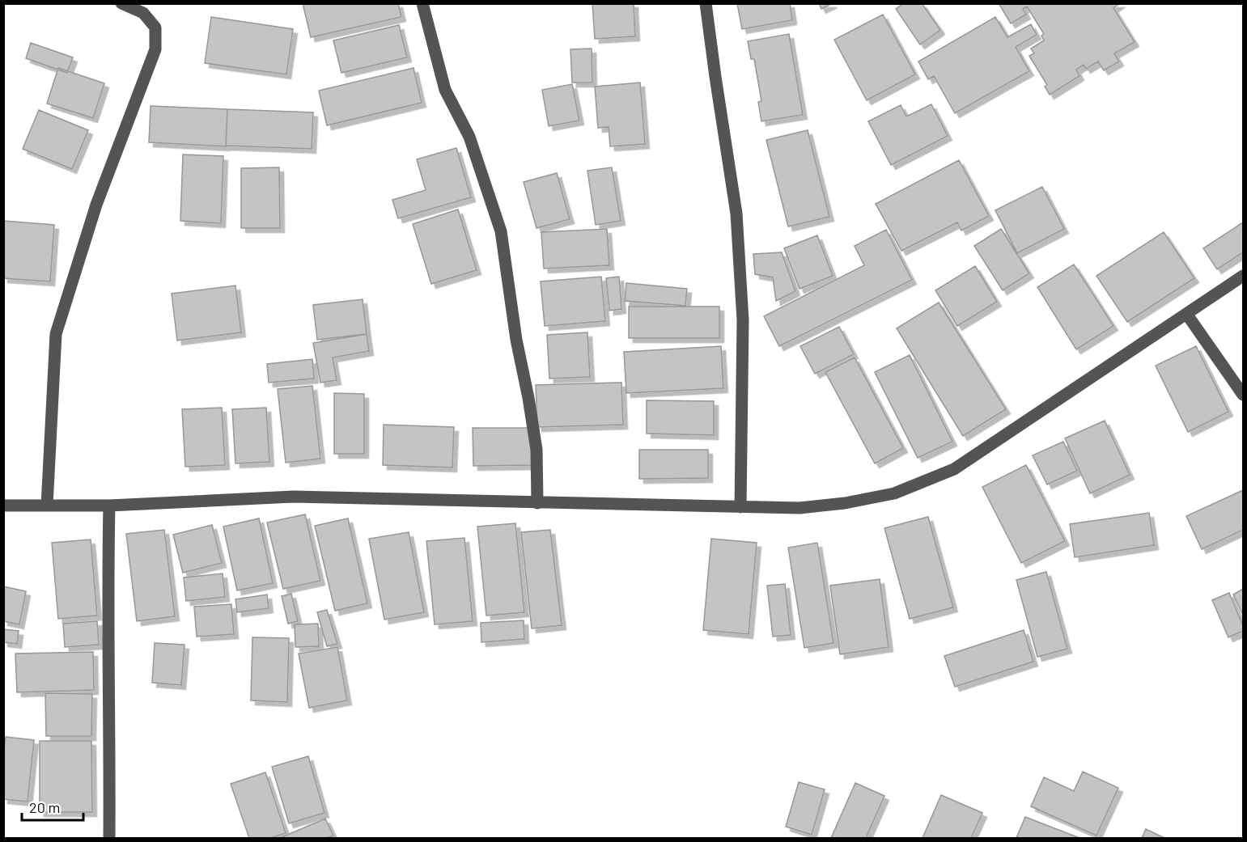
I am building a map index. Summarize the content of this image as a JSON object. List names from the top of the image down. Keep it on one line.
{"scale_bar":"20 m"}
